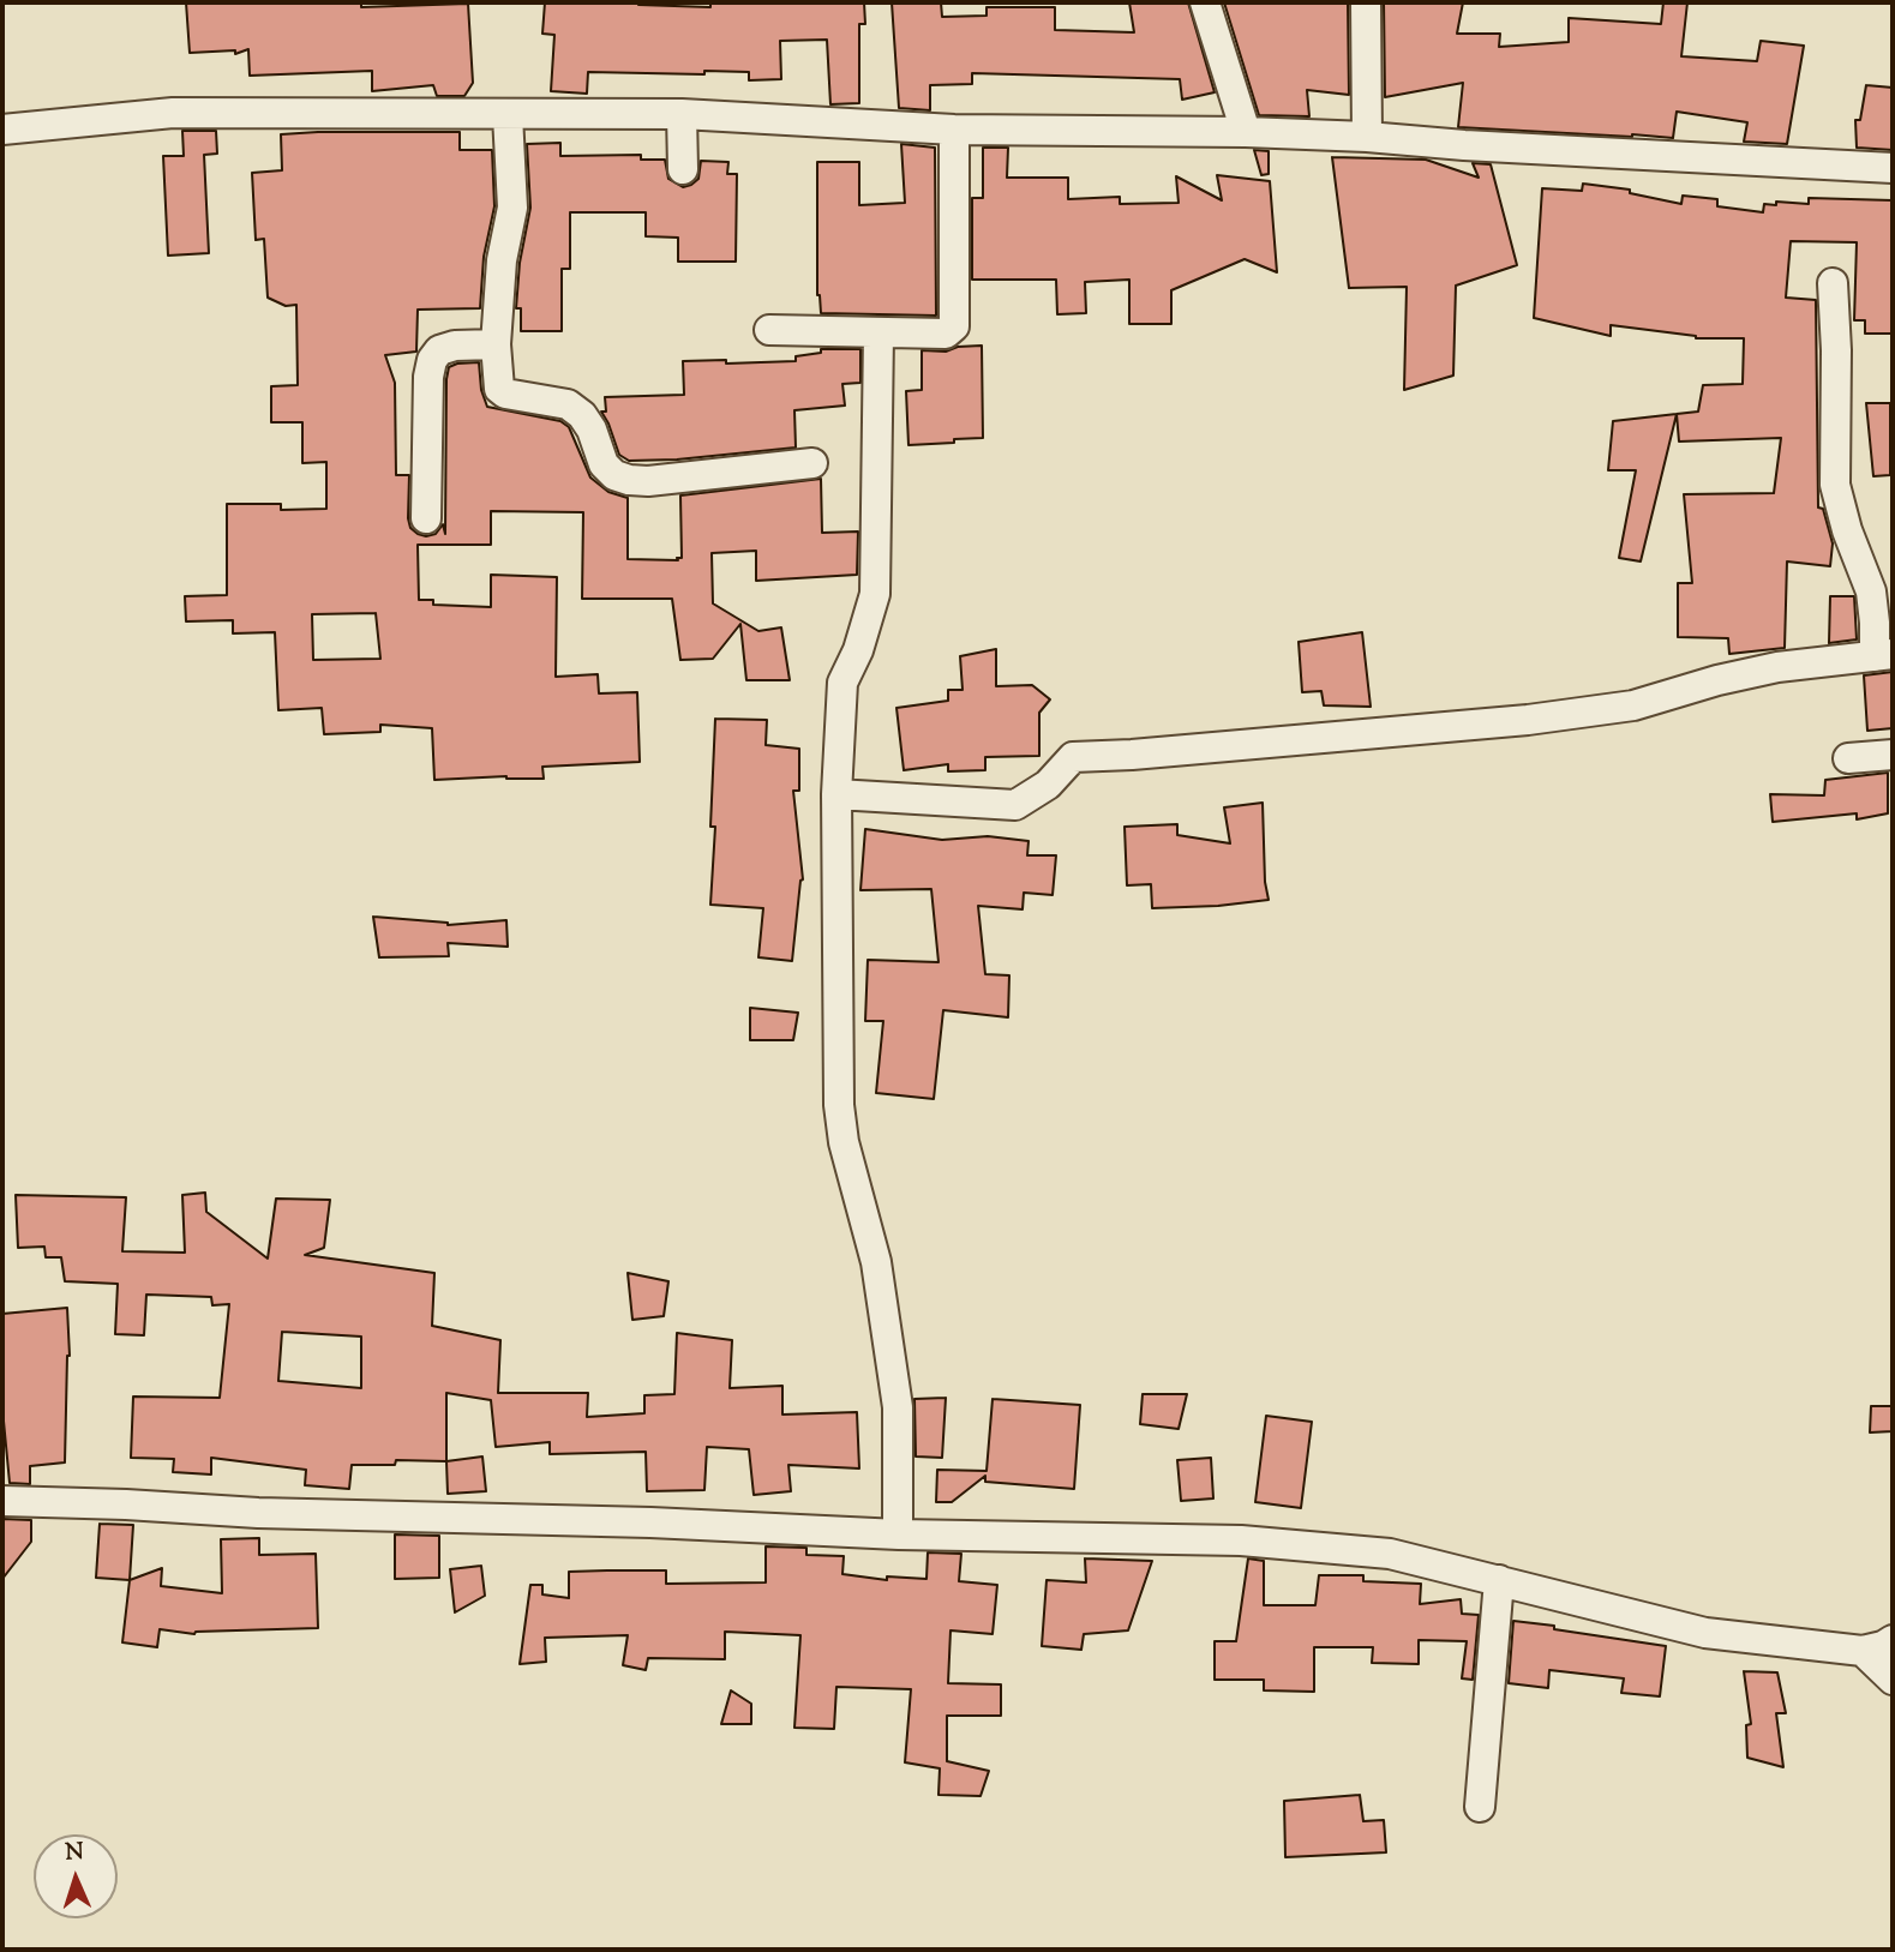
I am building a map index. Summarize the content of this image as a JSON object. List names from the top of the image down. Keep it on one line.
{"north":"top"}
